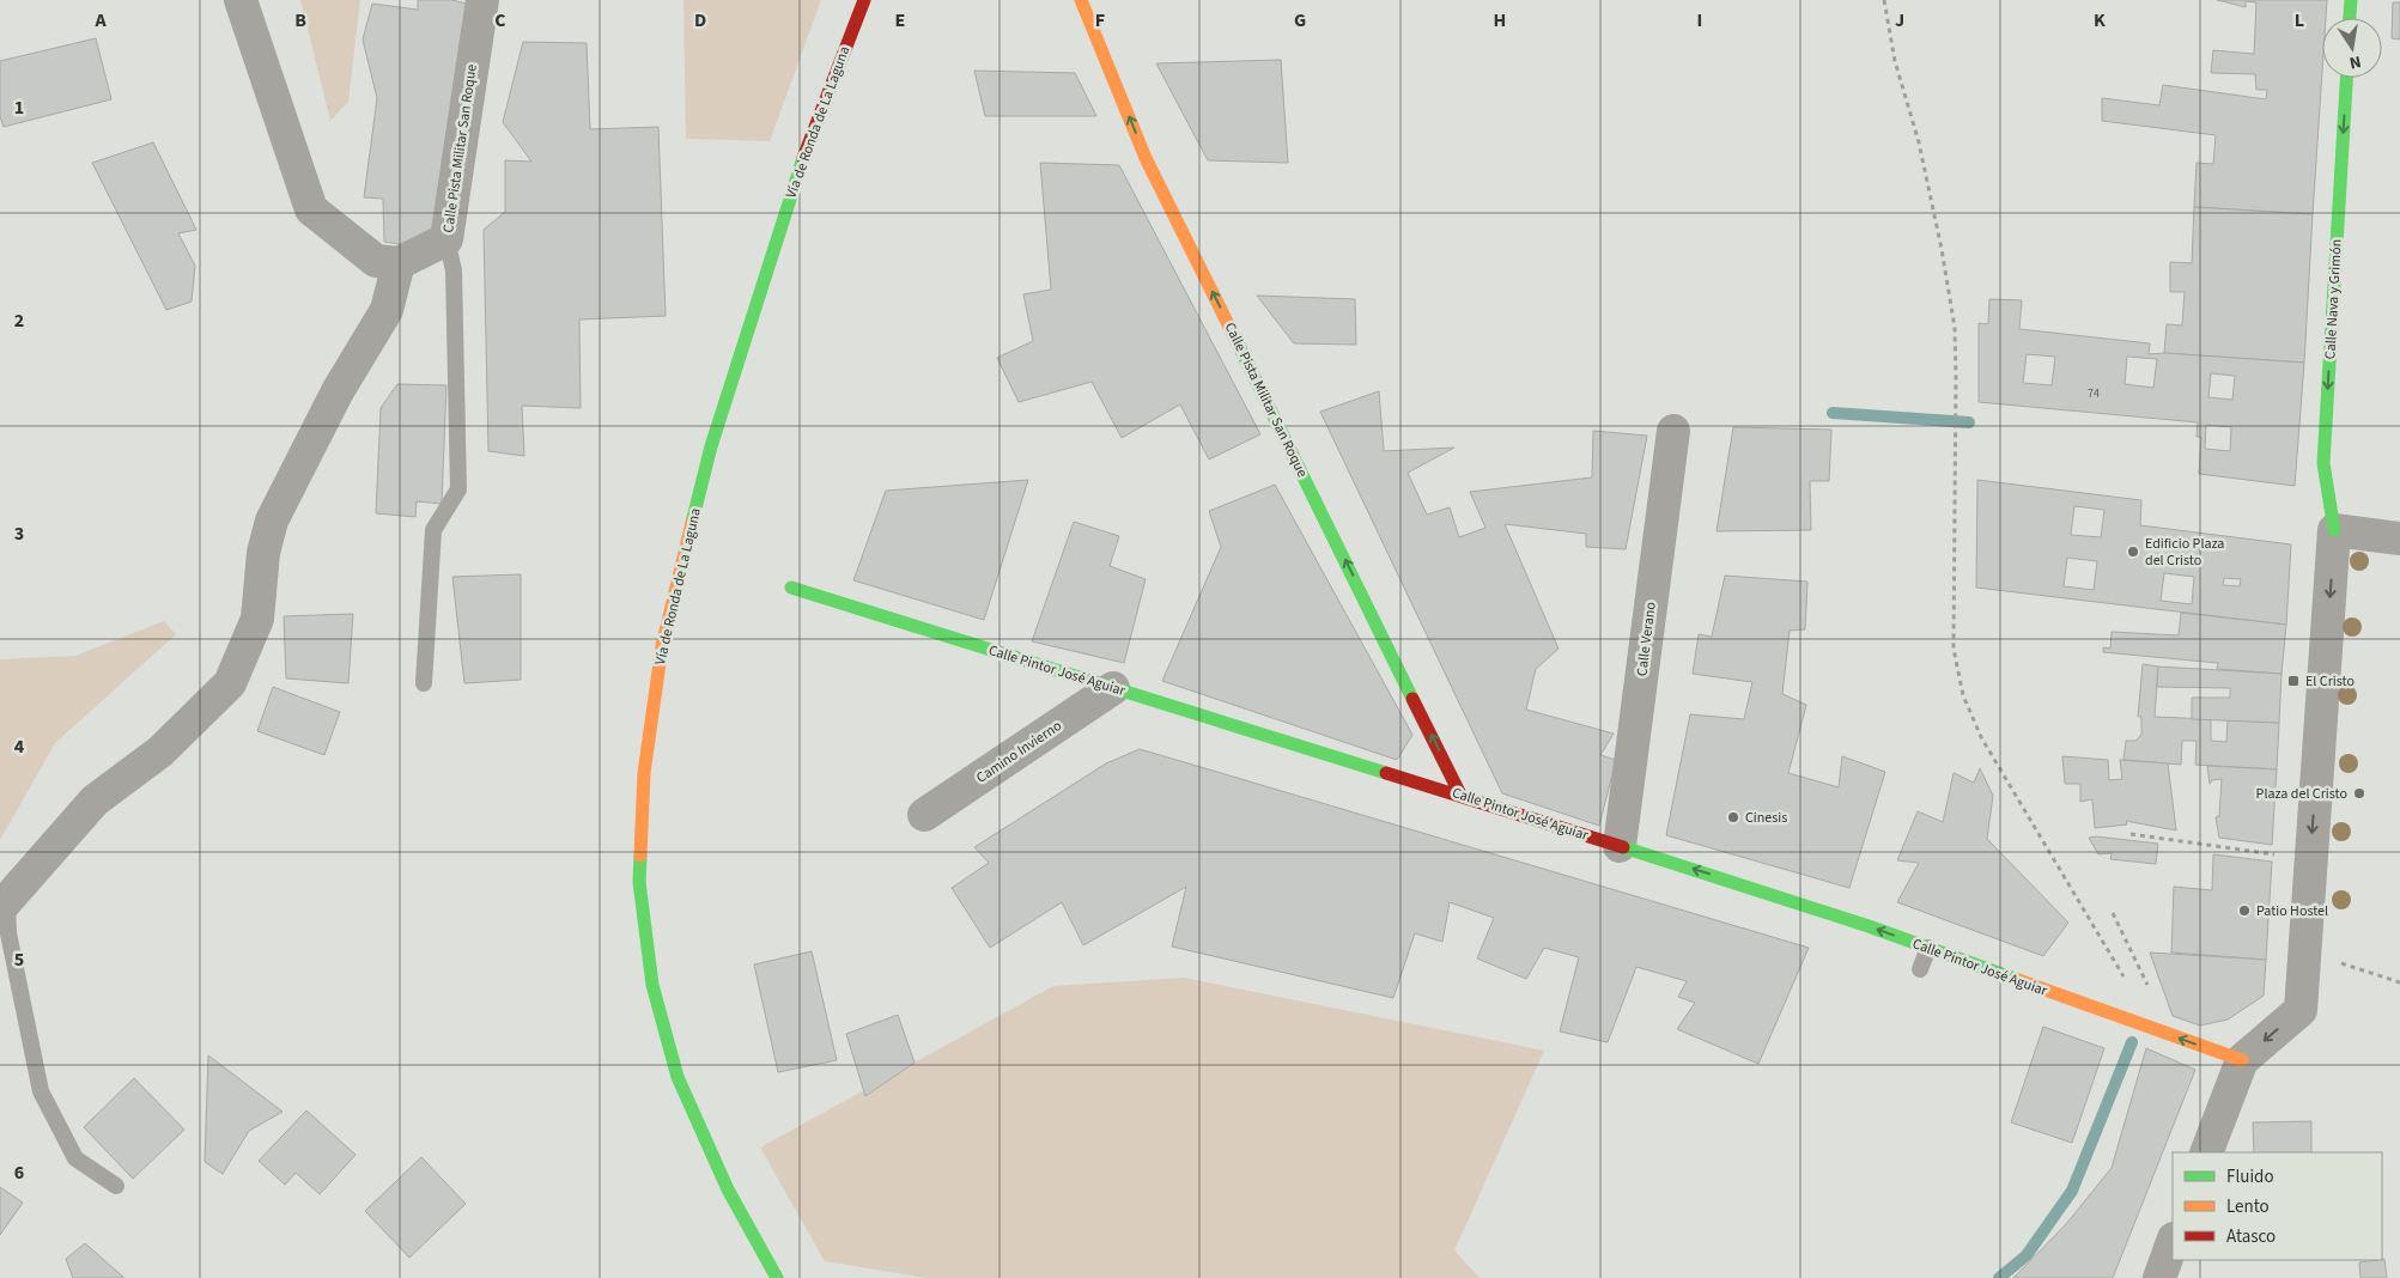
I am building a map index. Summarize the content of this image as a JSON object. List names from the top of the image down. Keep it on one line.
{"streets":{"street":["Vía de Ronda de La Laguna","Calle Pista Militar San Roque","Calle Nava y Grimón","Calle Verano","Calle Pintor José Aguiar","Camino Invierno"]},"crossings":[["Calle Pista Militar San Roque","Calle Pintor José Aguiar"],["Calle Verano","Calle Pintor José Aguiar"],["Calle Pintor José Aguiar","Camino Invierno"]],"one_way":["Calle Pista Militar San Roque","Calle Nava y Grimón"],"places":{"other":["Edificio Plaza del Cristo","Plaza del Cristo","Cinesis","Patio Hostel"],"transit":["El Cristo"]},"house_numbers":["74"],"legend":["Fluido","Lento","Atasco"],"north":"bottom","grid":{"columns":["A","B","C","D","E","F","G","H","I","J","K","L"],"rows":["1","2","3","4","5","6"]}}
